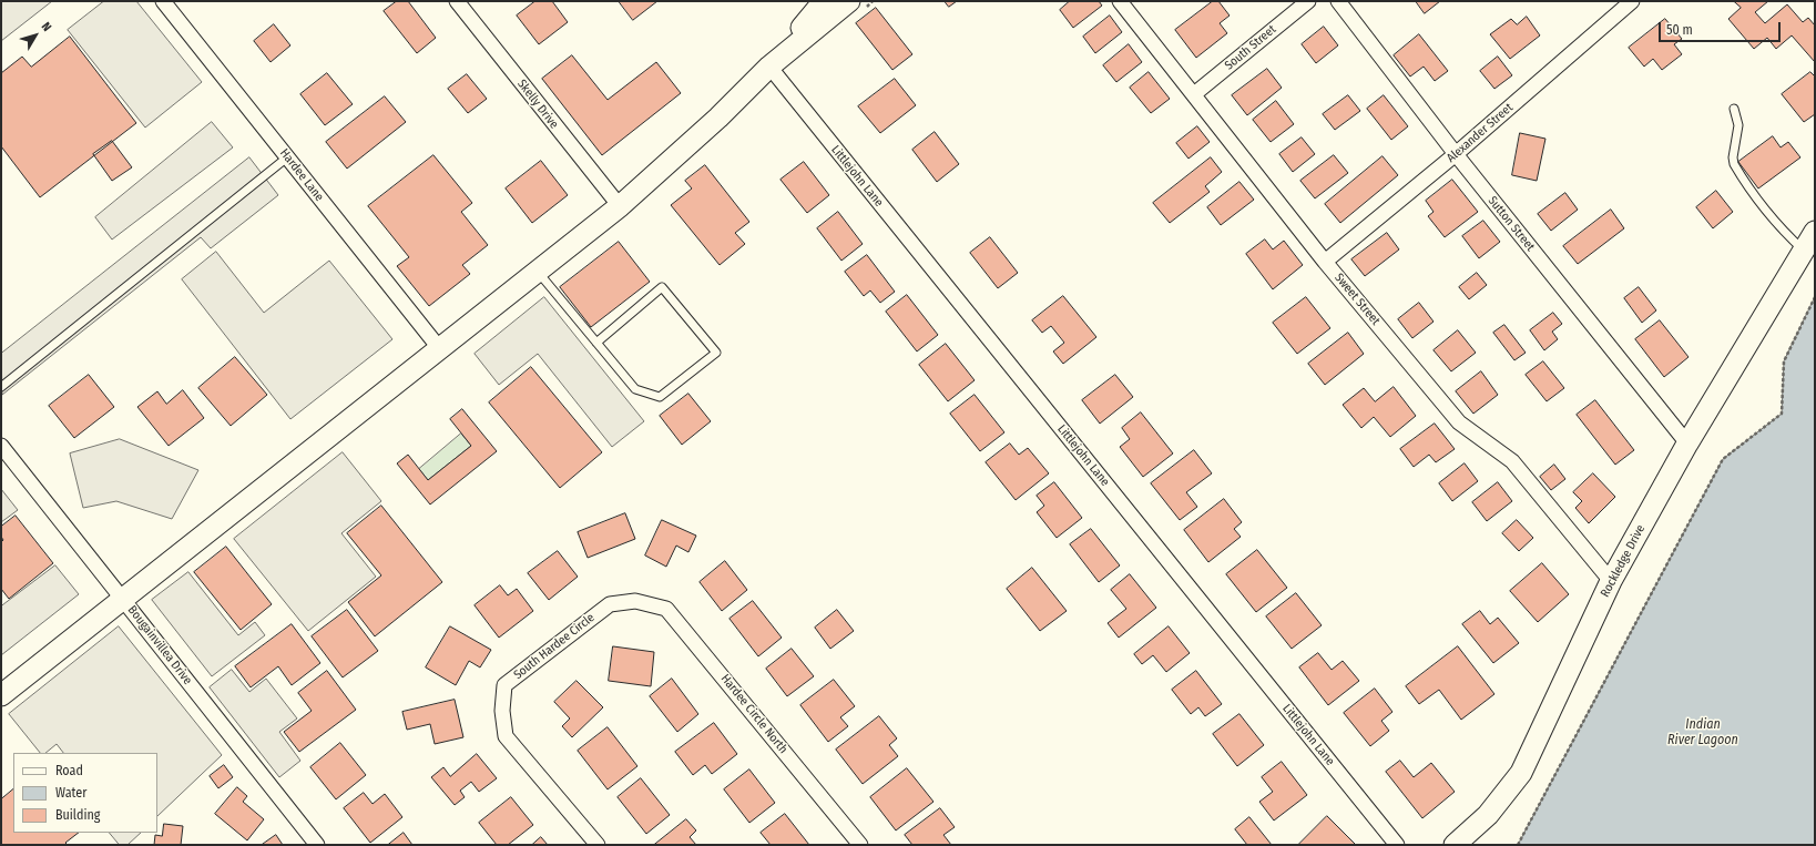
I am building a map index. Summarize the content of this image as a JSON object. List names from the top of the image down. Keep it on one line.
{"streets":{"street":["South Street","Skelly Drive","Alexander Street","Hardee Lane","Littlejohn Lane","Sutton Street","Sweet Street","Rockledge Drive","Bougainvillea Drive","South Hardee Circle","Hardee Circle North"]},"crossings":[["South Street","Sweet Street"],["Alexander Street","Sutton Street"],["Alexander Street","Sweet Street"],["Sutton Street","Rockledge Drive"],["Sweet Street","Rockledge Drive"],["South Hardee Circle","Hardee Circle North"]],"water":["Indian River Lagoon"],"legend":["Road","Water","Building"],"scale_bar":"50 m","north":"top right"}
